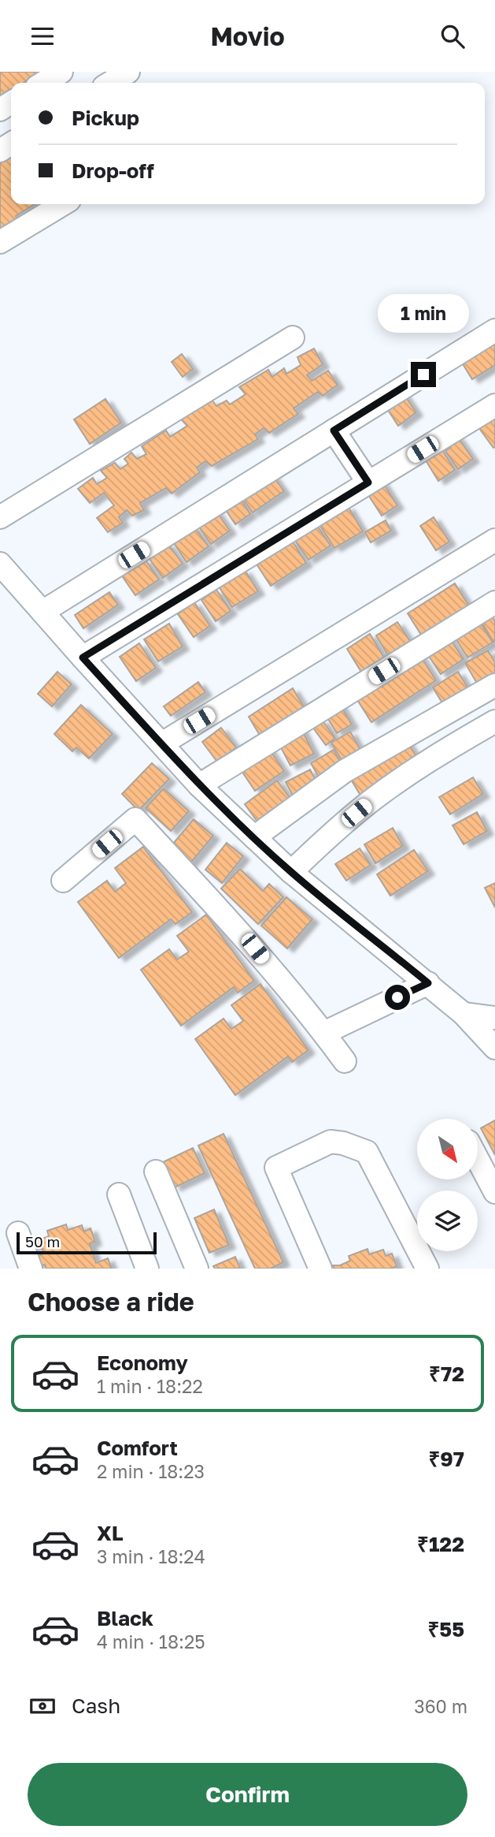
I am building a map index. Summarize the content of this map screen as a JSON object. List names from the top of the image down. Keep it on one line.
{"scale_bar":"50 m","north":"bottom right","page":{"header":"Movio","banner":["Pickup","Drop-off"],"bubble":"1 min","scale":"50 m","heading":"Choose a ride","list":[{"name":"Economy","note":"1 min · 18:22","value":"₹72"},{"name":"Comfort","note":"2 min · 18:23","value":"₹97"},{"name":"XL","note":"3 min · 18:24","value":"₹122"},{"name":"Black","note":"4 min · 18:25","value":"₹55"}],"pay":["Cash","360 m"],"buttons":"Confirm"}}
